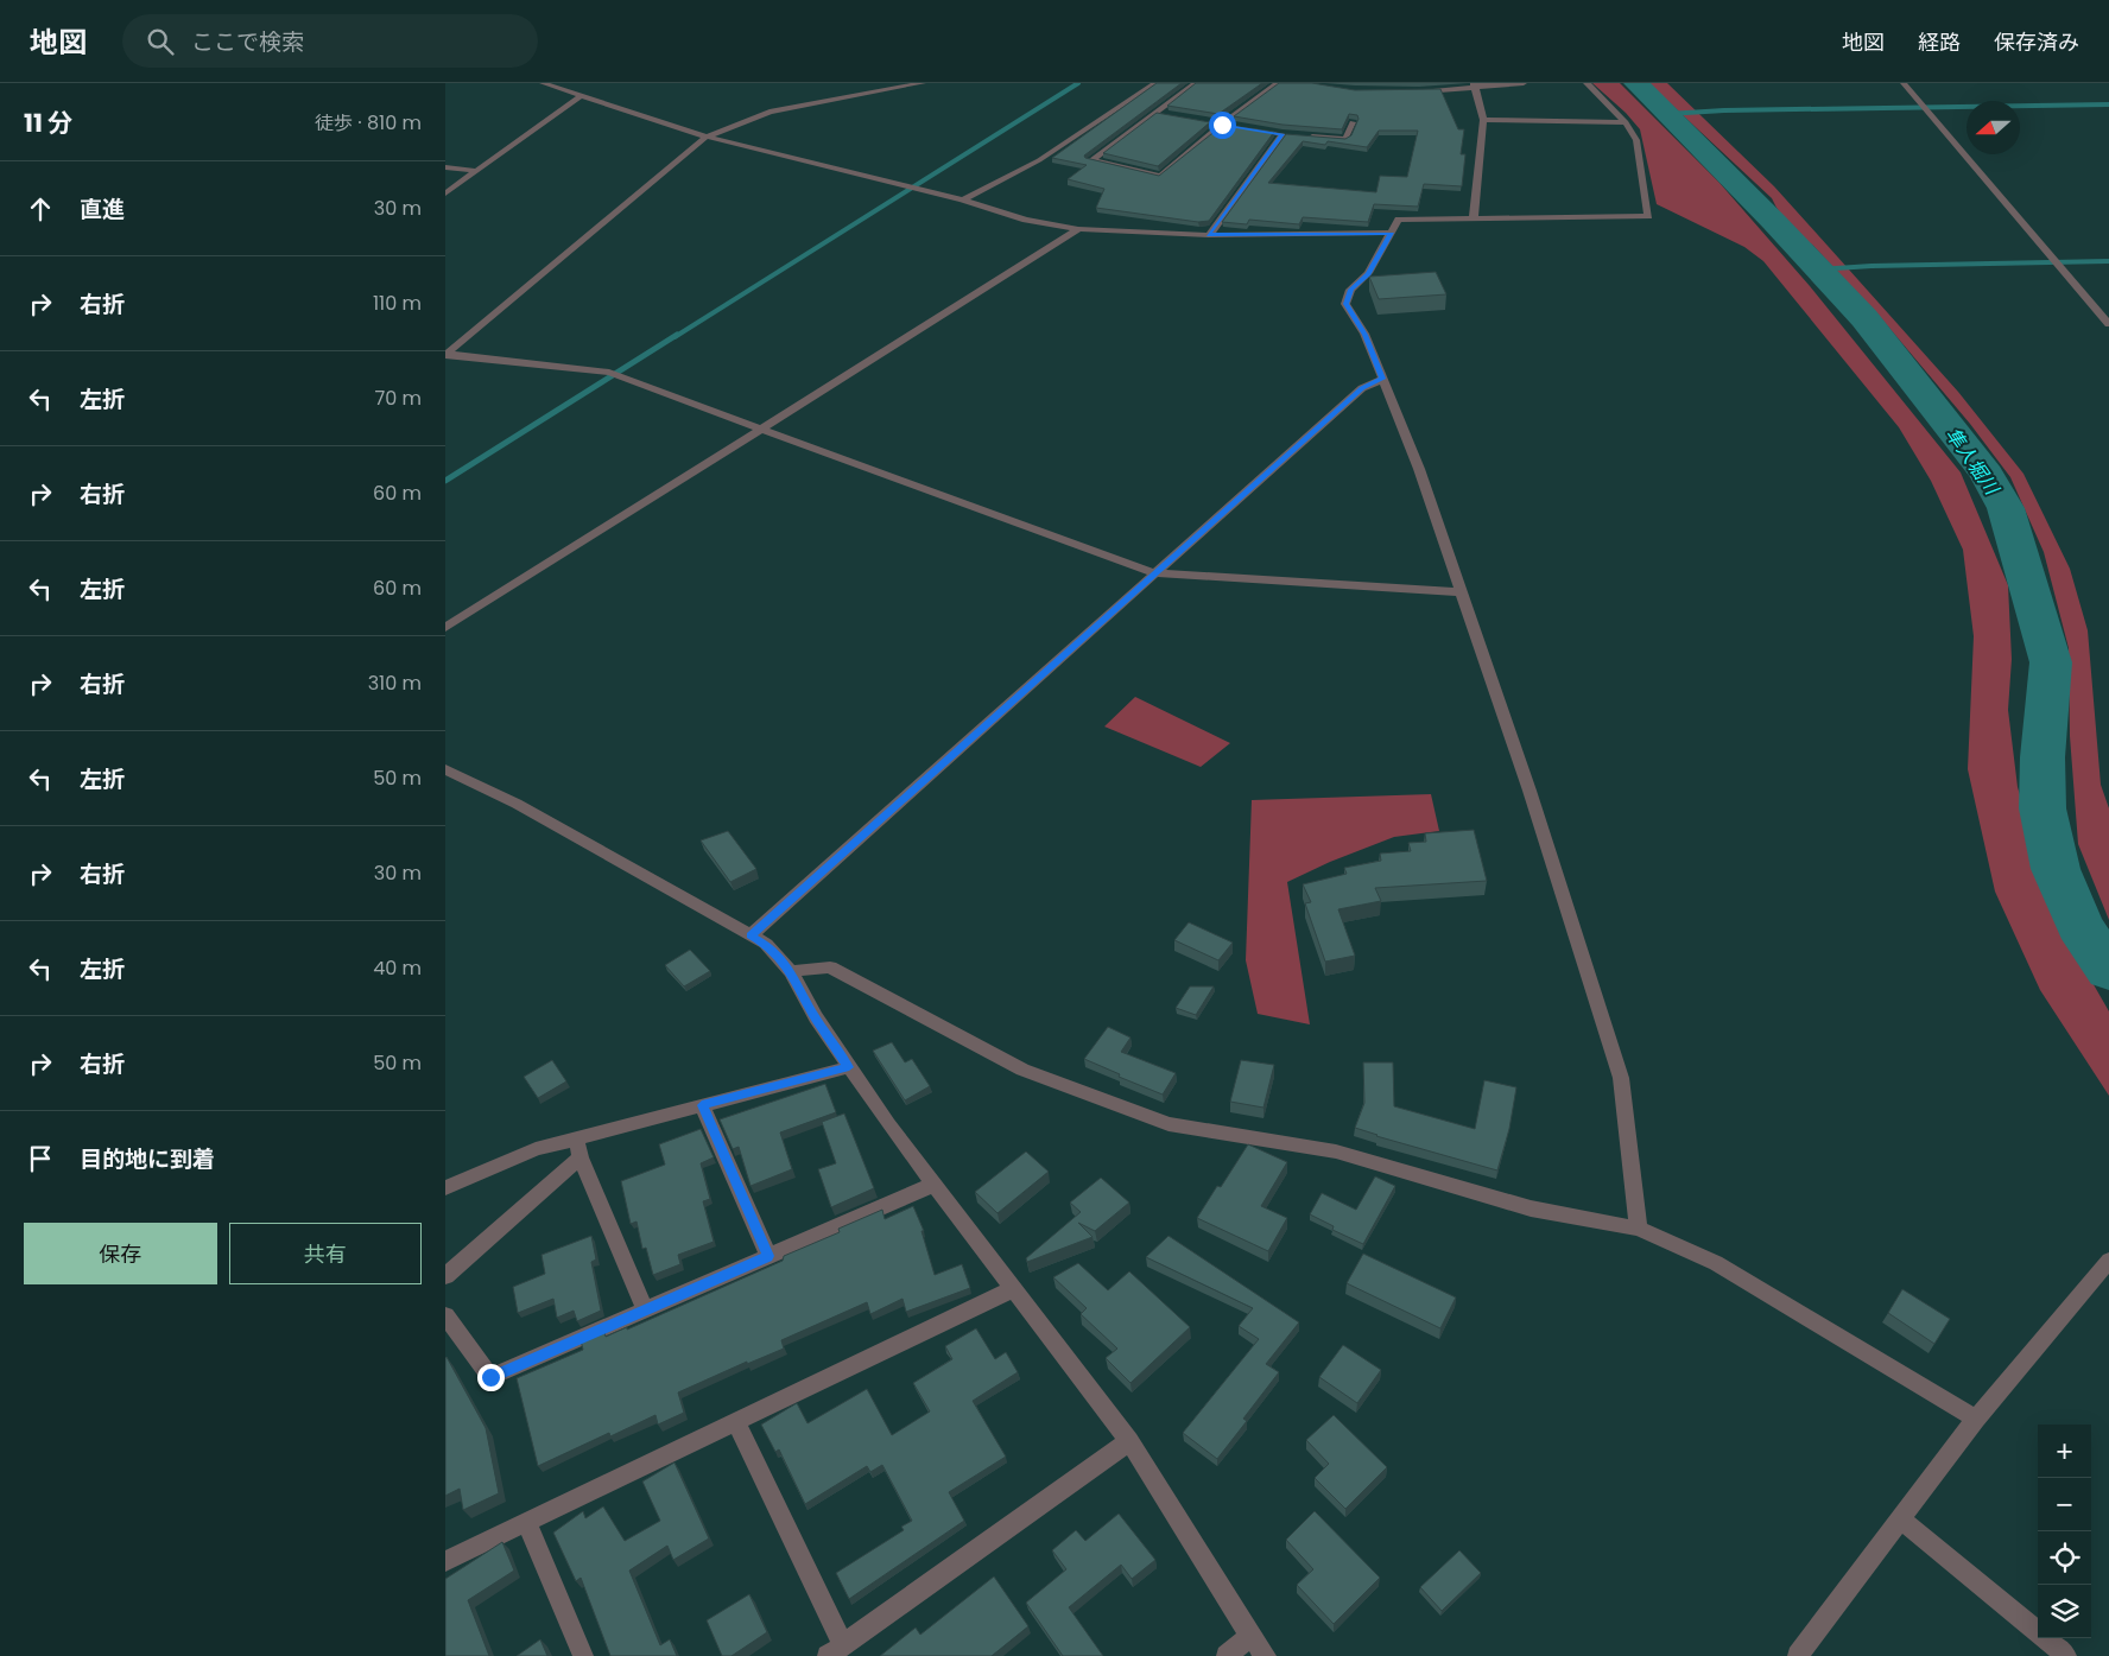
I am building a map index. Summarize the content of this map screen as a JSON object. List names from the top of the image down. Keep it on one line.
{"water":["隼人堀川"],"north":"left","page":{"header":"地図","search":"ここで検索","nav":["地図","経路","保存済み"],"heading":["11 分","徒歩 · 810 m"],"list":[["直進","30 m"],["右折","110 m"],["左折","70 m"],["右折","60 m"],["左折","60 m"],["右折","310 m"],["左折","50 m"],["右折","30 m"],["左折","40 m"],["右折","50 m"],"目的地に到着"],"buttons":["保存","共有"],"map_buttons":["+","−"]}}
